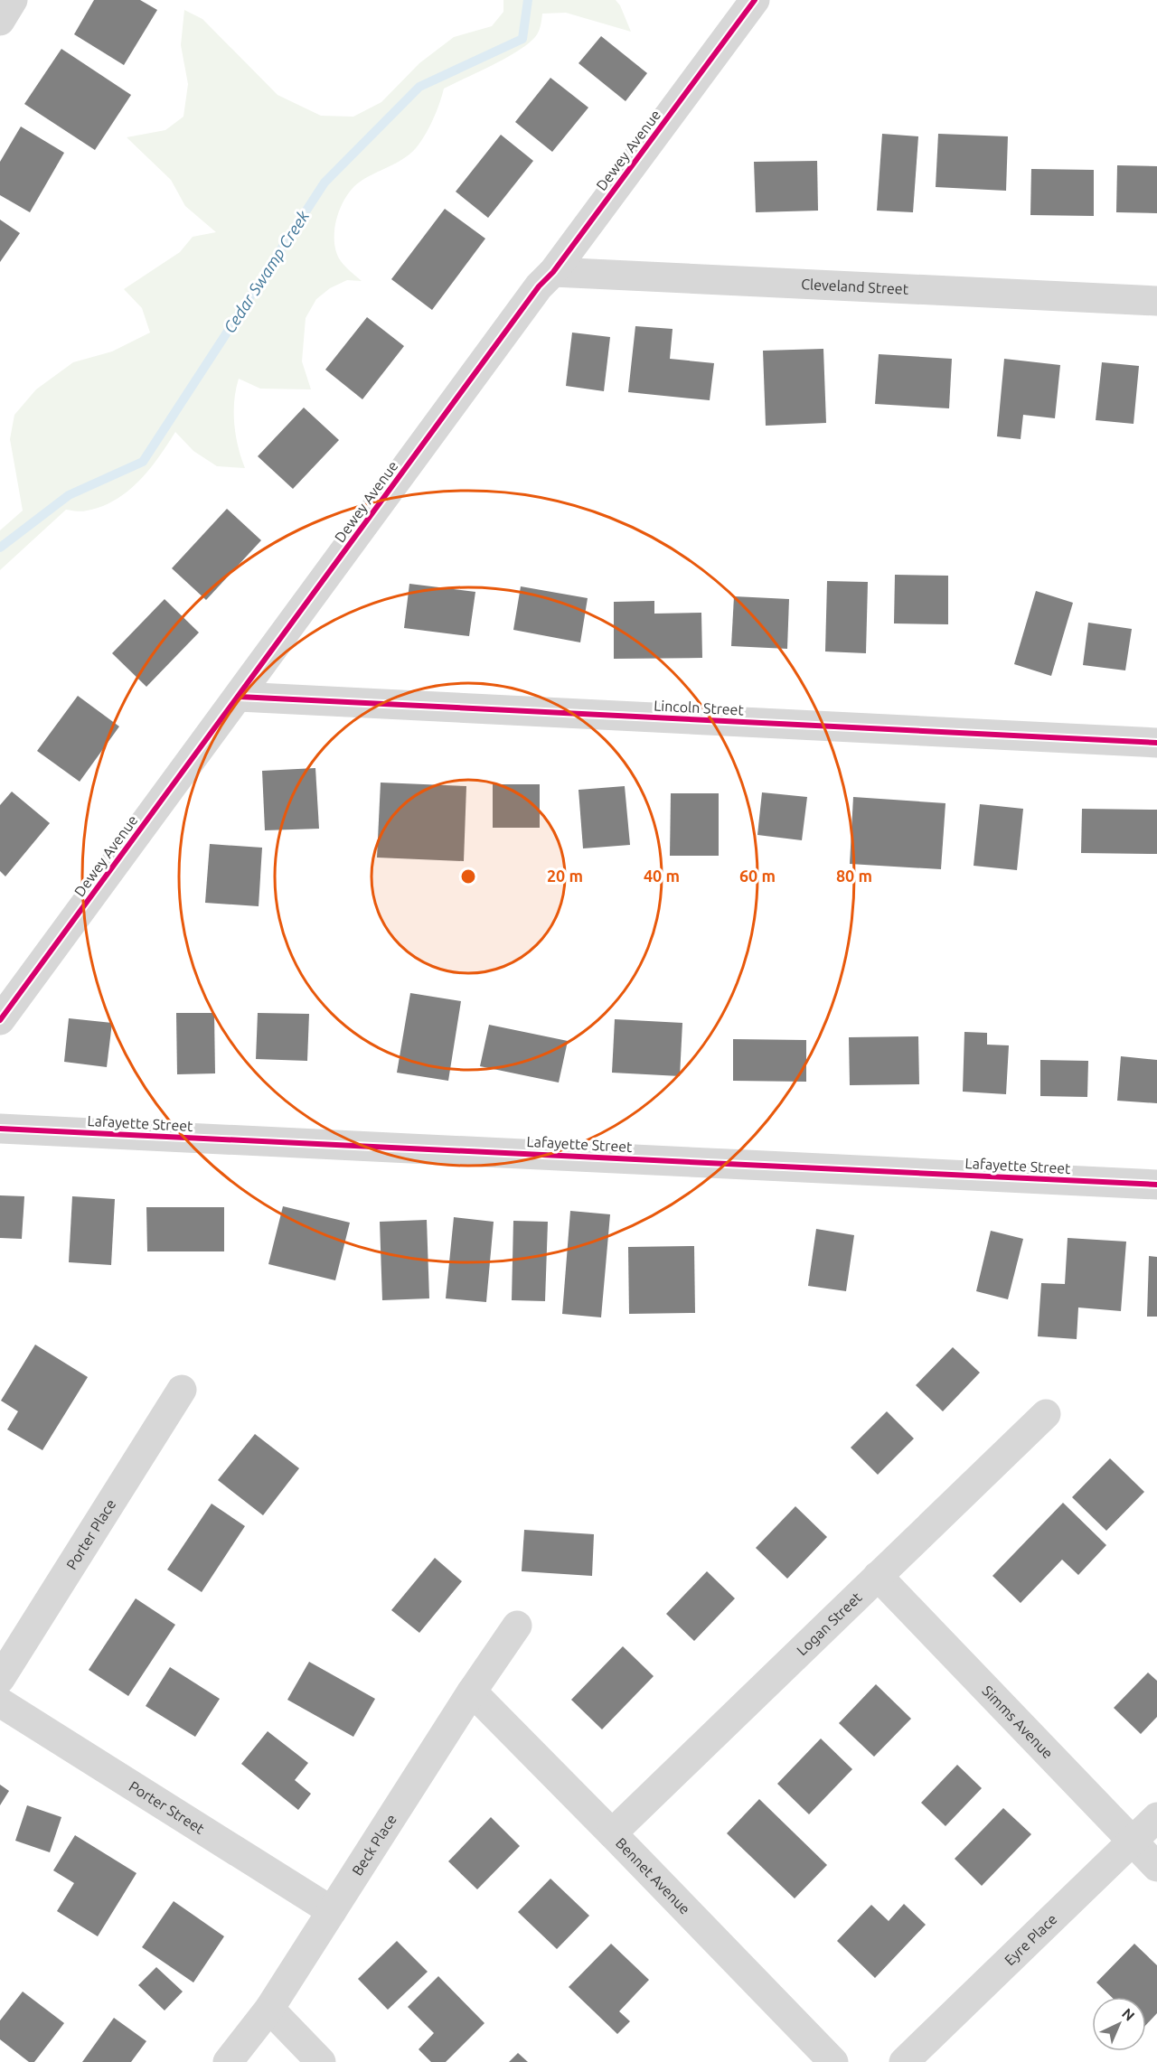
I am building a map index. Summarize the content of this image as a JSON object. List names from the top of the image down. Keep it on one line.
{"streets":{"street":["Dewey Avenue","Cleveland Street","Lincoln Street","Lafayette Street","Porter Place","Logan Street","Simms Avenue","Porter Street","Beck Place","Bennet Avenue","Eyre Place"]},"crossings":[["Dewey Avenue","Cleveland Street"],["Dewey Avenue","Lincoln Street"],["Logan Street","Simms Avenue"],["Logan Street","Bennet Avenue"],["Simms Avenue","Eyre Place"],["Porter Street","Beck Place"],["Beck Place","Bennet Avenue"]],"water":["Cedar Swamp Creek"],"north":"top right","rings":["20 m","40 m","60 m","80 m"]}
